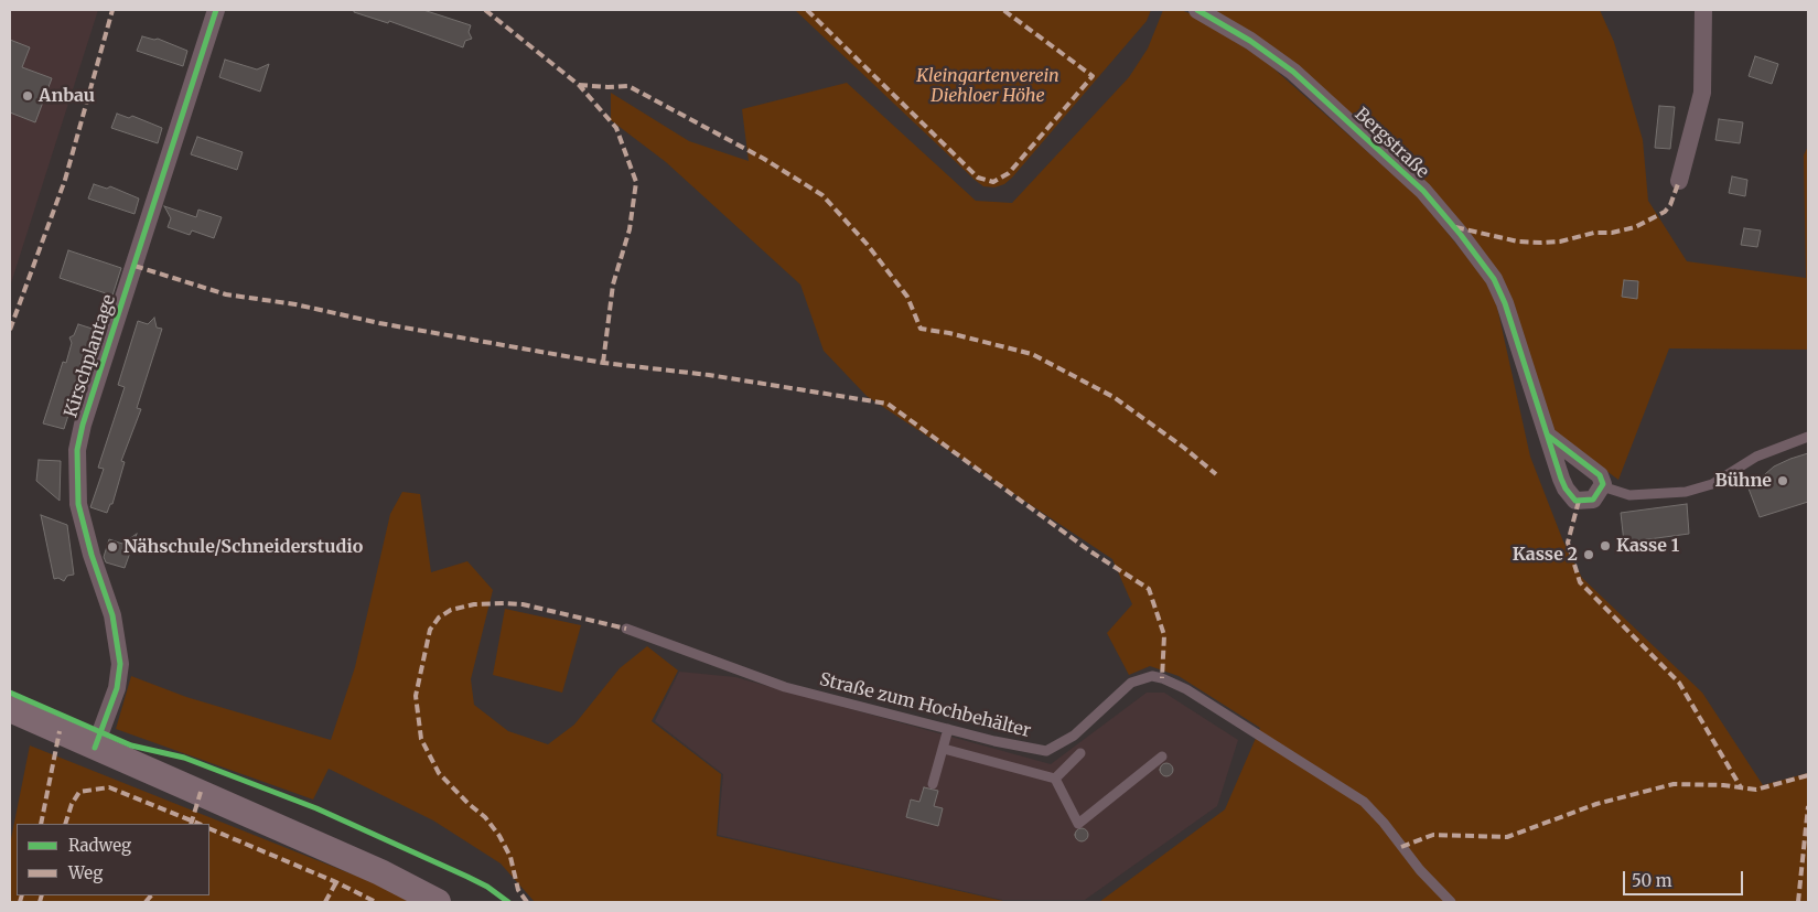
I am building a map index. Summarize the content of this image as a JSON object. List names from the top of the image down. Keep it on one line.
{"streets":{"street":["Bergstraße","Kirschplantage"],"lane":["Straße zum Hochbehälter"]},"parks":["Kleingartenverein Diehloer Höhe"],"places":["Anbau","Bühne","Kasse 1","Nähschule/Schneiderstudio","Kasse 2"],"legend":["Radweg","Weg"],"scale_bar":"50 m"}
